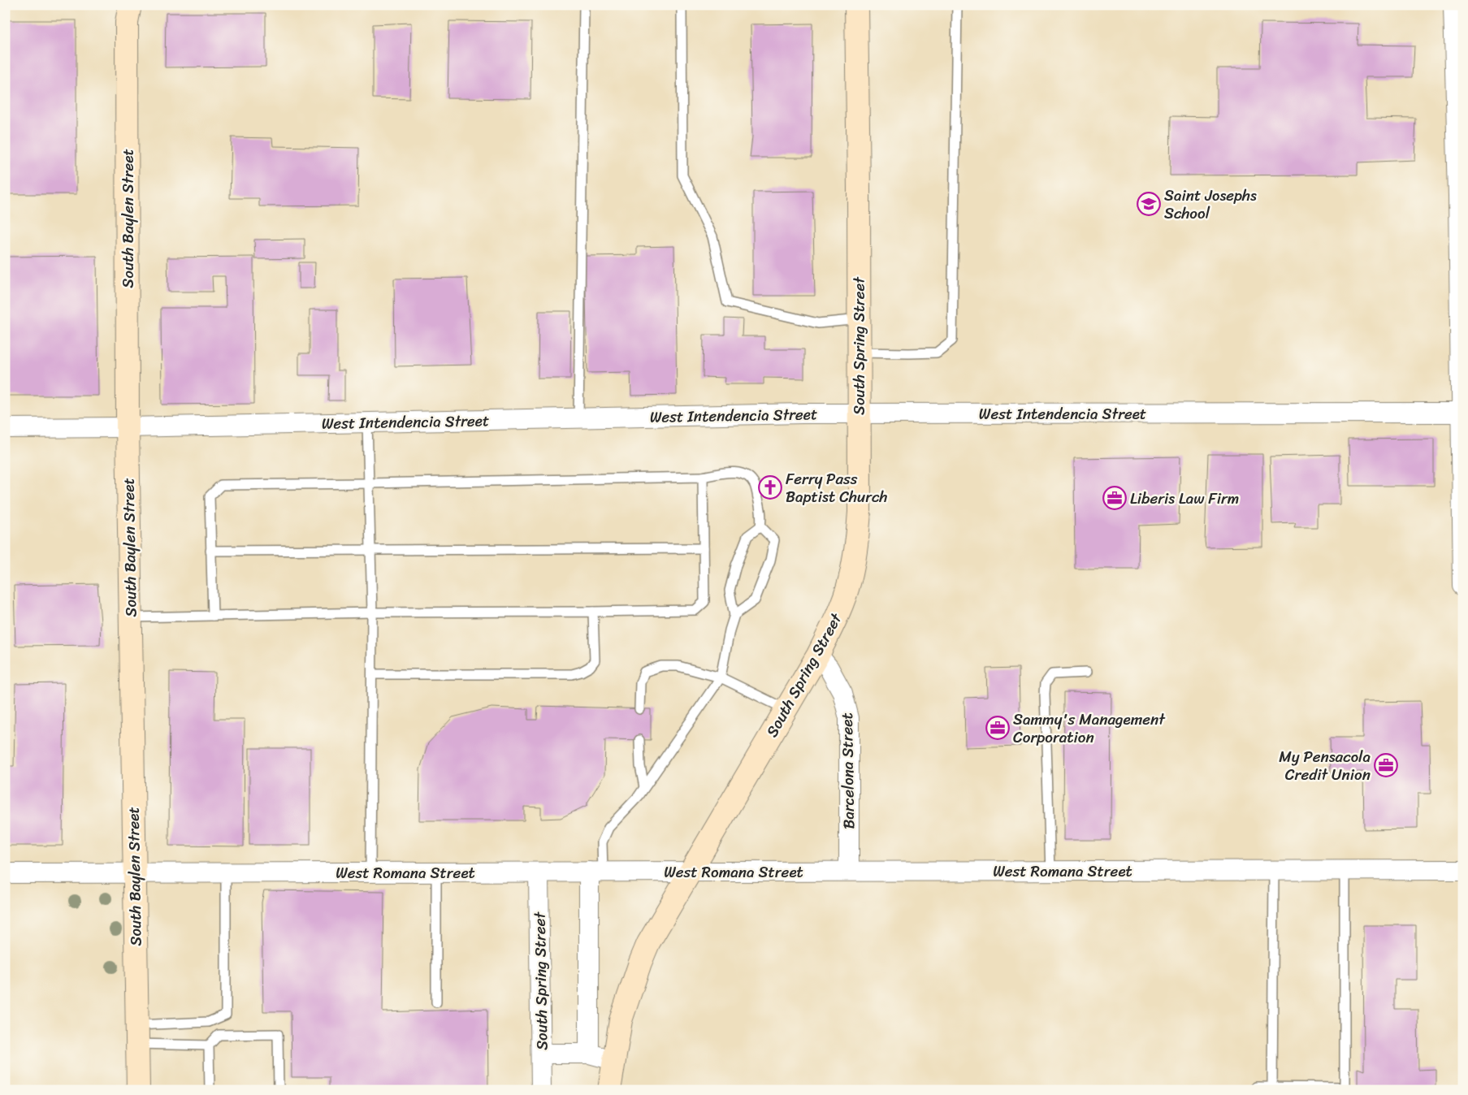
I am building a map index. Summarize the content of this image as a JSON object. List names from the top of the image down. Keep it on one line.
{"streets":{"street":["South Baylen Street","South Spring Street","West Intendencia Street","Barcelona Street","West Romana Street"]},"crossings":[["South Baylen Street","West Intendencia Street"],["South Baylen Street","West Romana Street"],["South Spring Street","West Intendencia Street"],["South Spring Street","Barcelona Street"],["South Spring Street","West Romana Street"],["Barcelona Street","West Romana Street"]],"places":{"school or university":["Saint Josephs School"],"church":["Ferry Pass Baptist Church"],"office":["Liberis Law Firm","Sammy's Management Corporation","My Pensacola Credit Union"]}}
